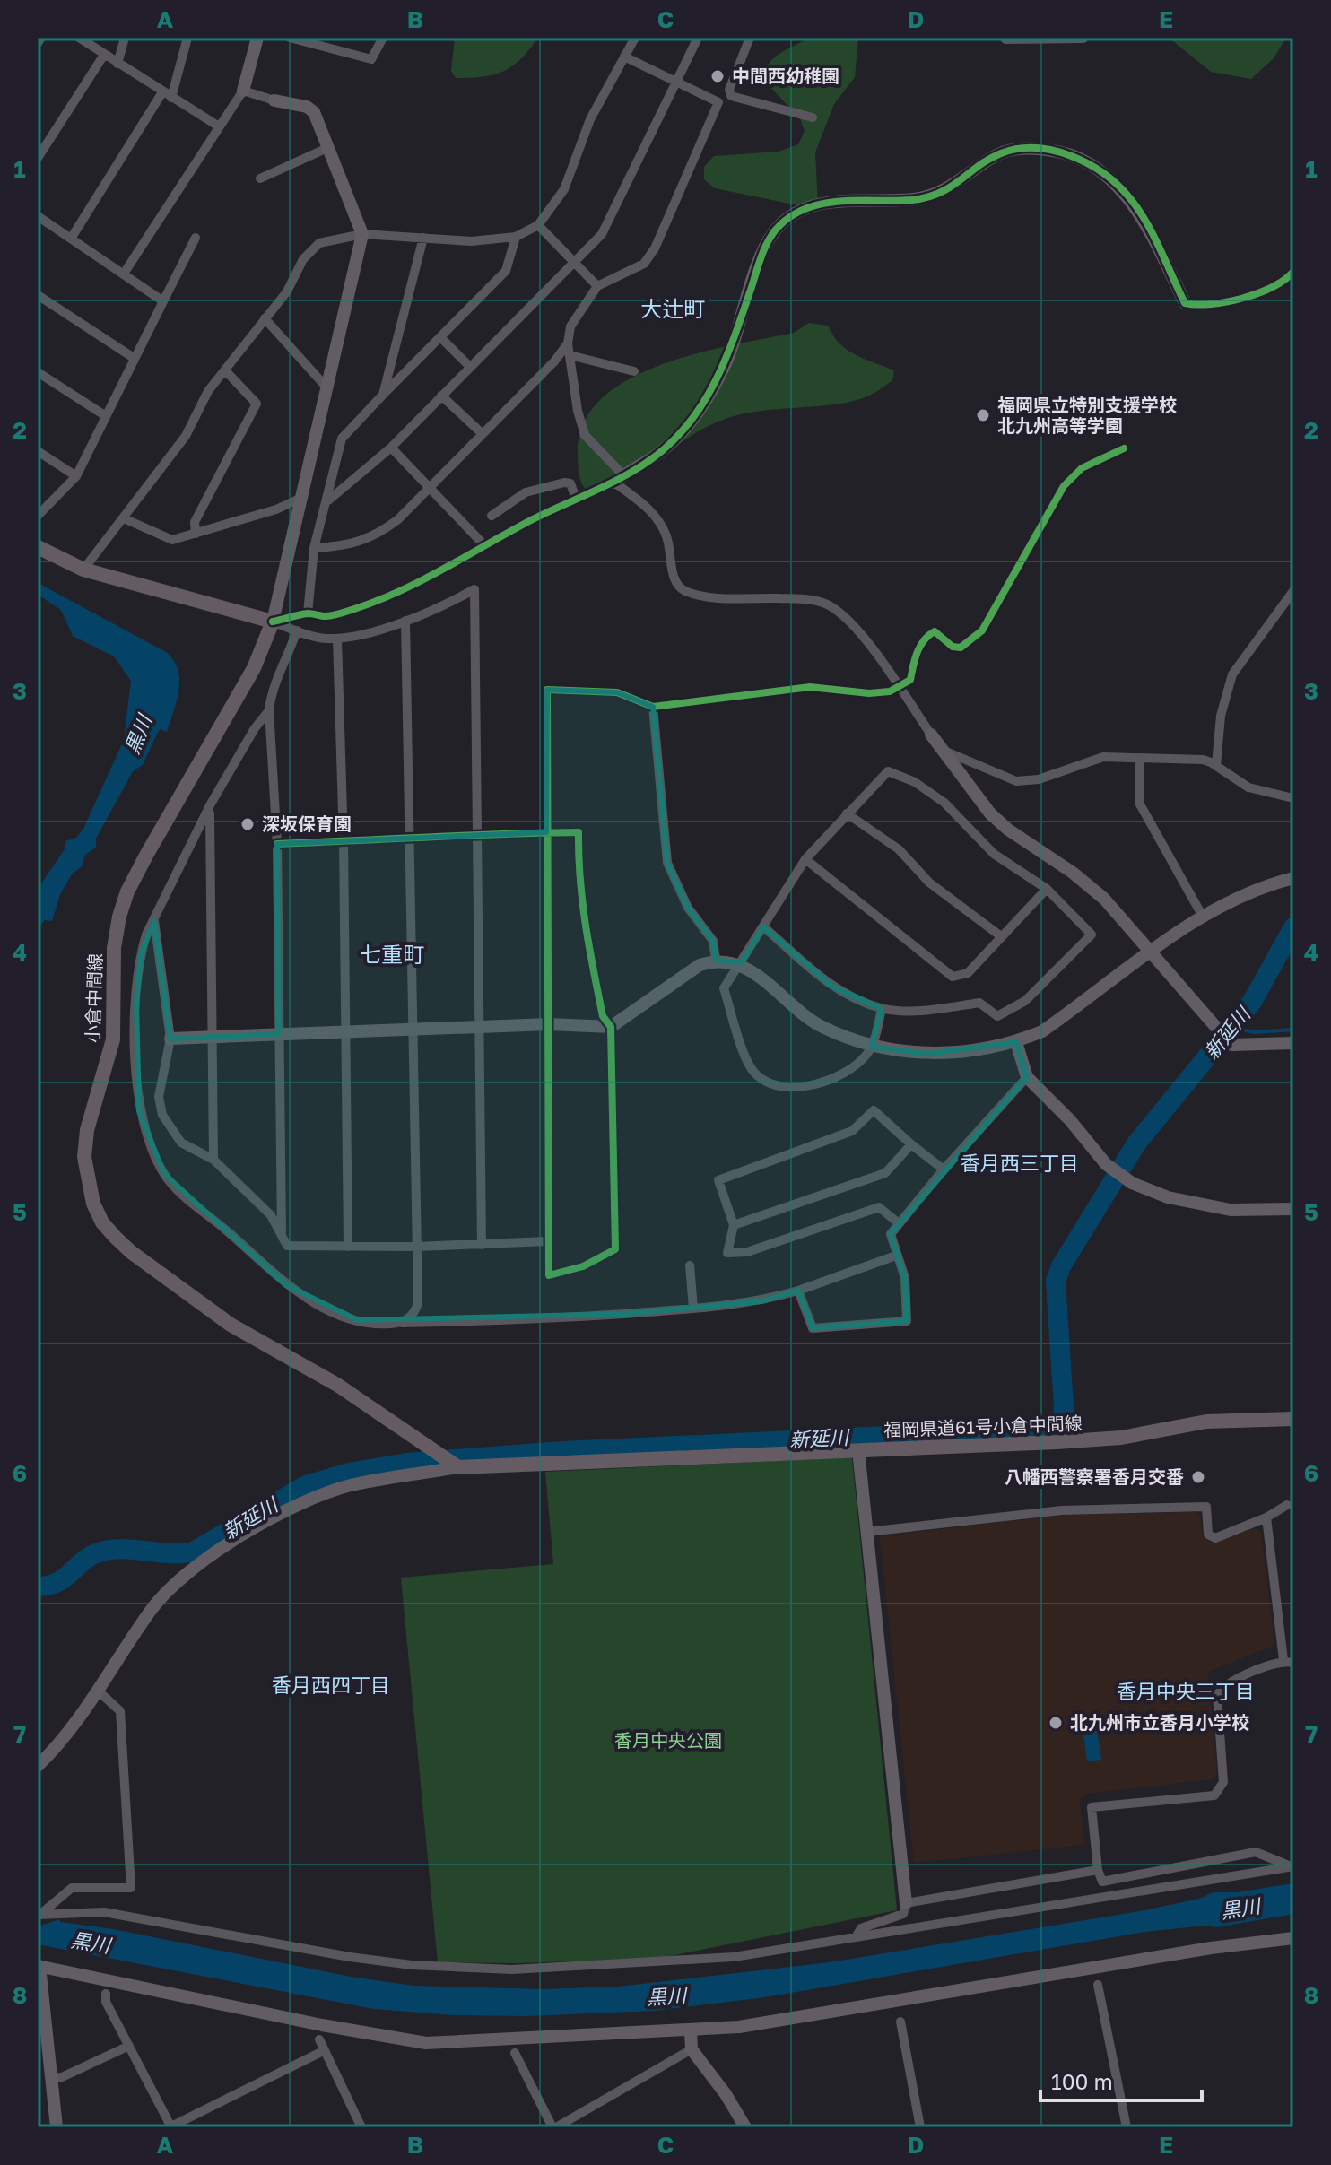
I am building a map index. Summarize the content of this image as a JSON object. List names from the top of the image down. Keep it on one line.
{"streets":{"main road":["小倉中間線","福岡県道61号小倉中間線"]},"crossings":[["小倉中間線","福岡県道61号小倉中間線"]],"districts":["大辻町","七重町","香月西三丁目","香月西四丁目","香月中央三丁目"],"water":["黒川","新延川"],"parks":["香月中央公園"],"places":["中間西幼稚園","福岡県立特別支援学校 北九州高等学園","深坂保育園","八幡西警察署香月交番","北九州市立香月小学校"],"scale_bar":"100 m","grid":{"columns":["A","B","C","D","E"],"rows":["1","2","3","4","5","6","7","8"]}}
